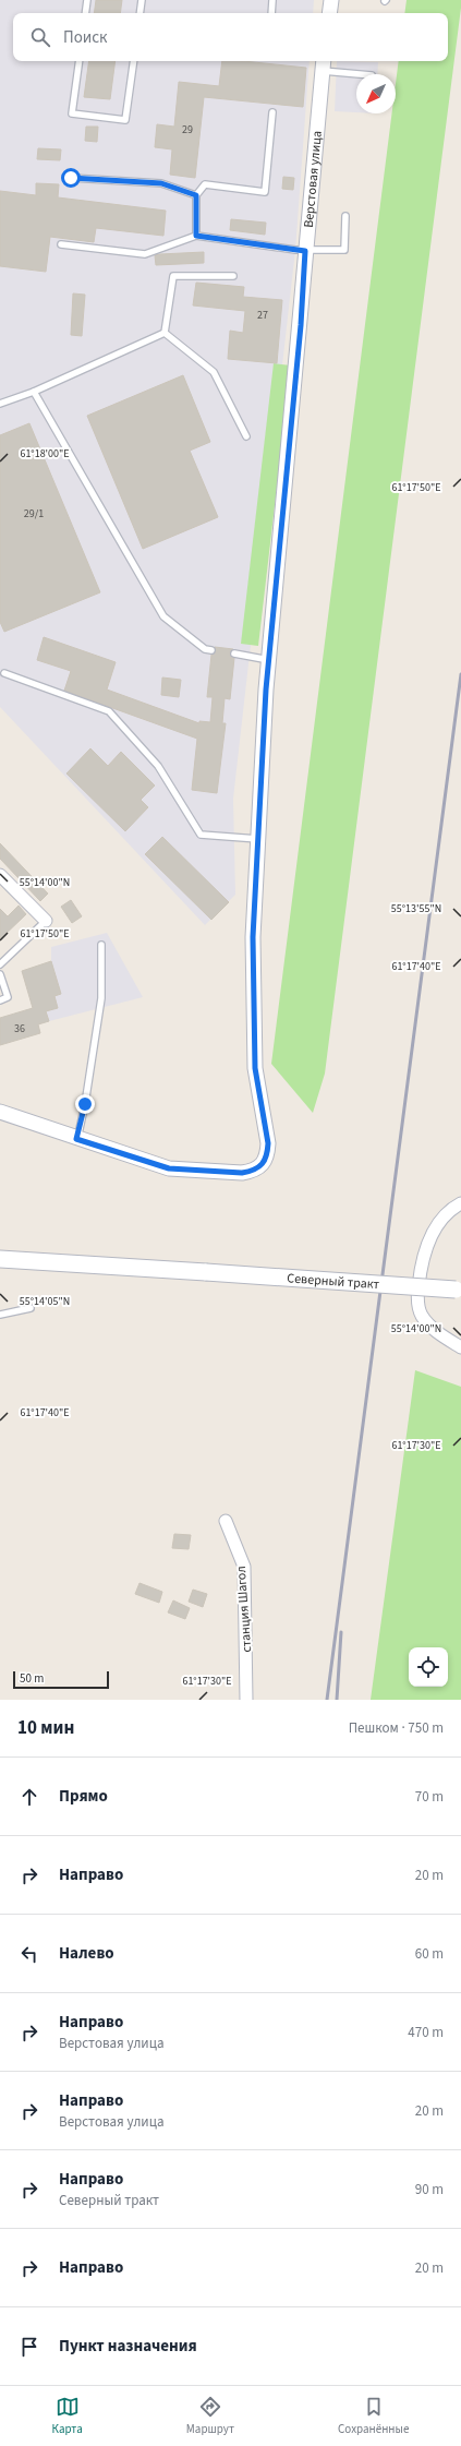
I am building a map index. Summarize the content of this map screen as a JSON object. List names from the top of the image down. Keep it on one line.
{"streets":{"main road":["Северный тракт"],"street":["Верстовая улица","станция Шагол"]},"house_numbers":["29","27","29/1","36"],"scale_bar":"50 m","north":"bottom left","page":{"search":"Поиск","scale":"50 m","heading":["10 мин","Пешком · 750 m"],"list":[["Прямо","70 m"],["Направо","20 m"],["Налево","60 m"],["Направо","Верстовая улица","470 m"],["Направо","Верстовая улица","20 m"],["Направо","Северный тракт","90 m"],["Направо","20 m"],"Пункт назначения"],"nav":["Карта","Маршрут","Сохранённые"]},"coordinates":["61°18'00\"E","61°17'50\"E","55°14'00\"N","55°13'55\"N","61°17'40\"E","55°14'05\"N","61°17'30\"E"]}
